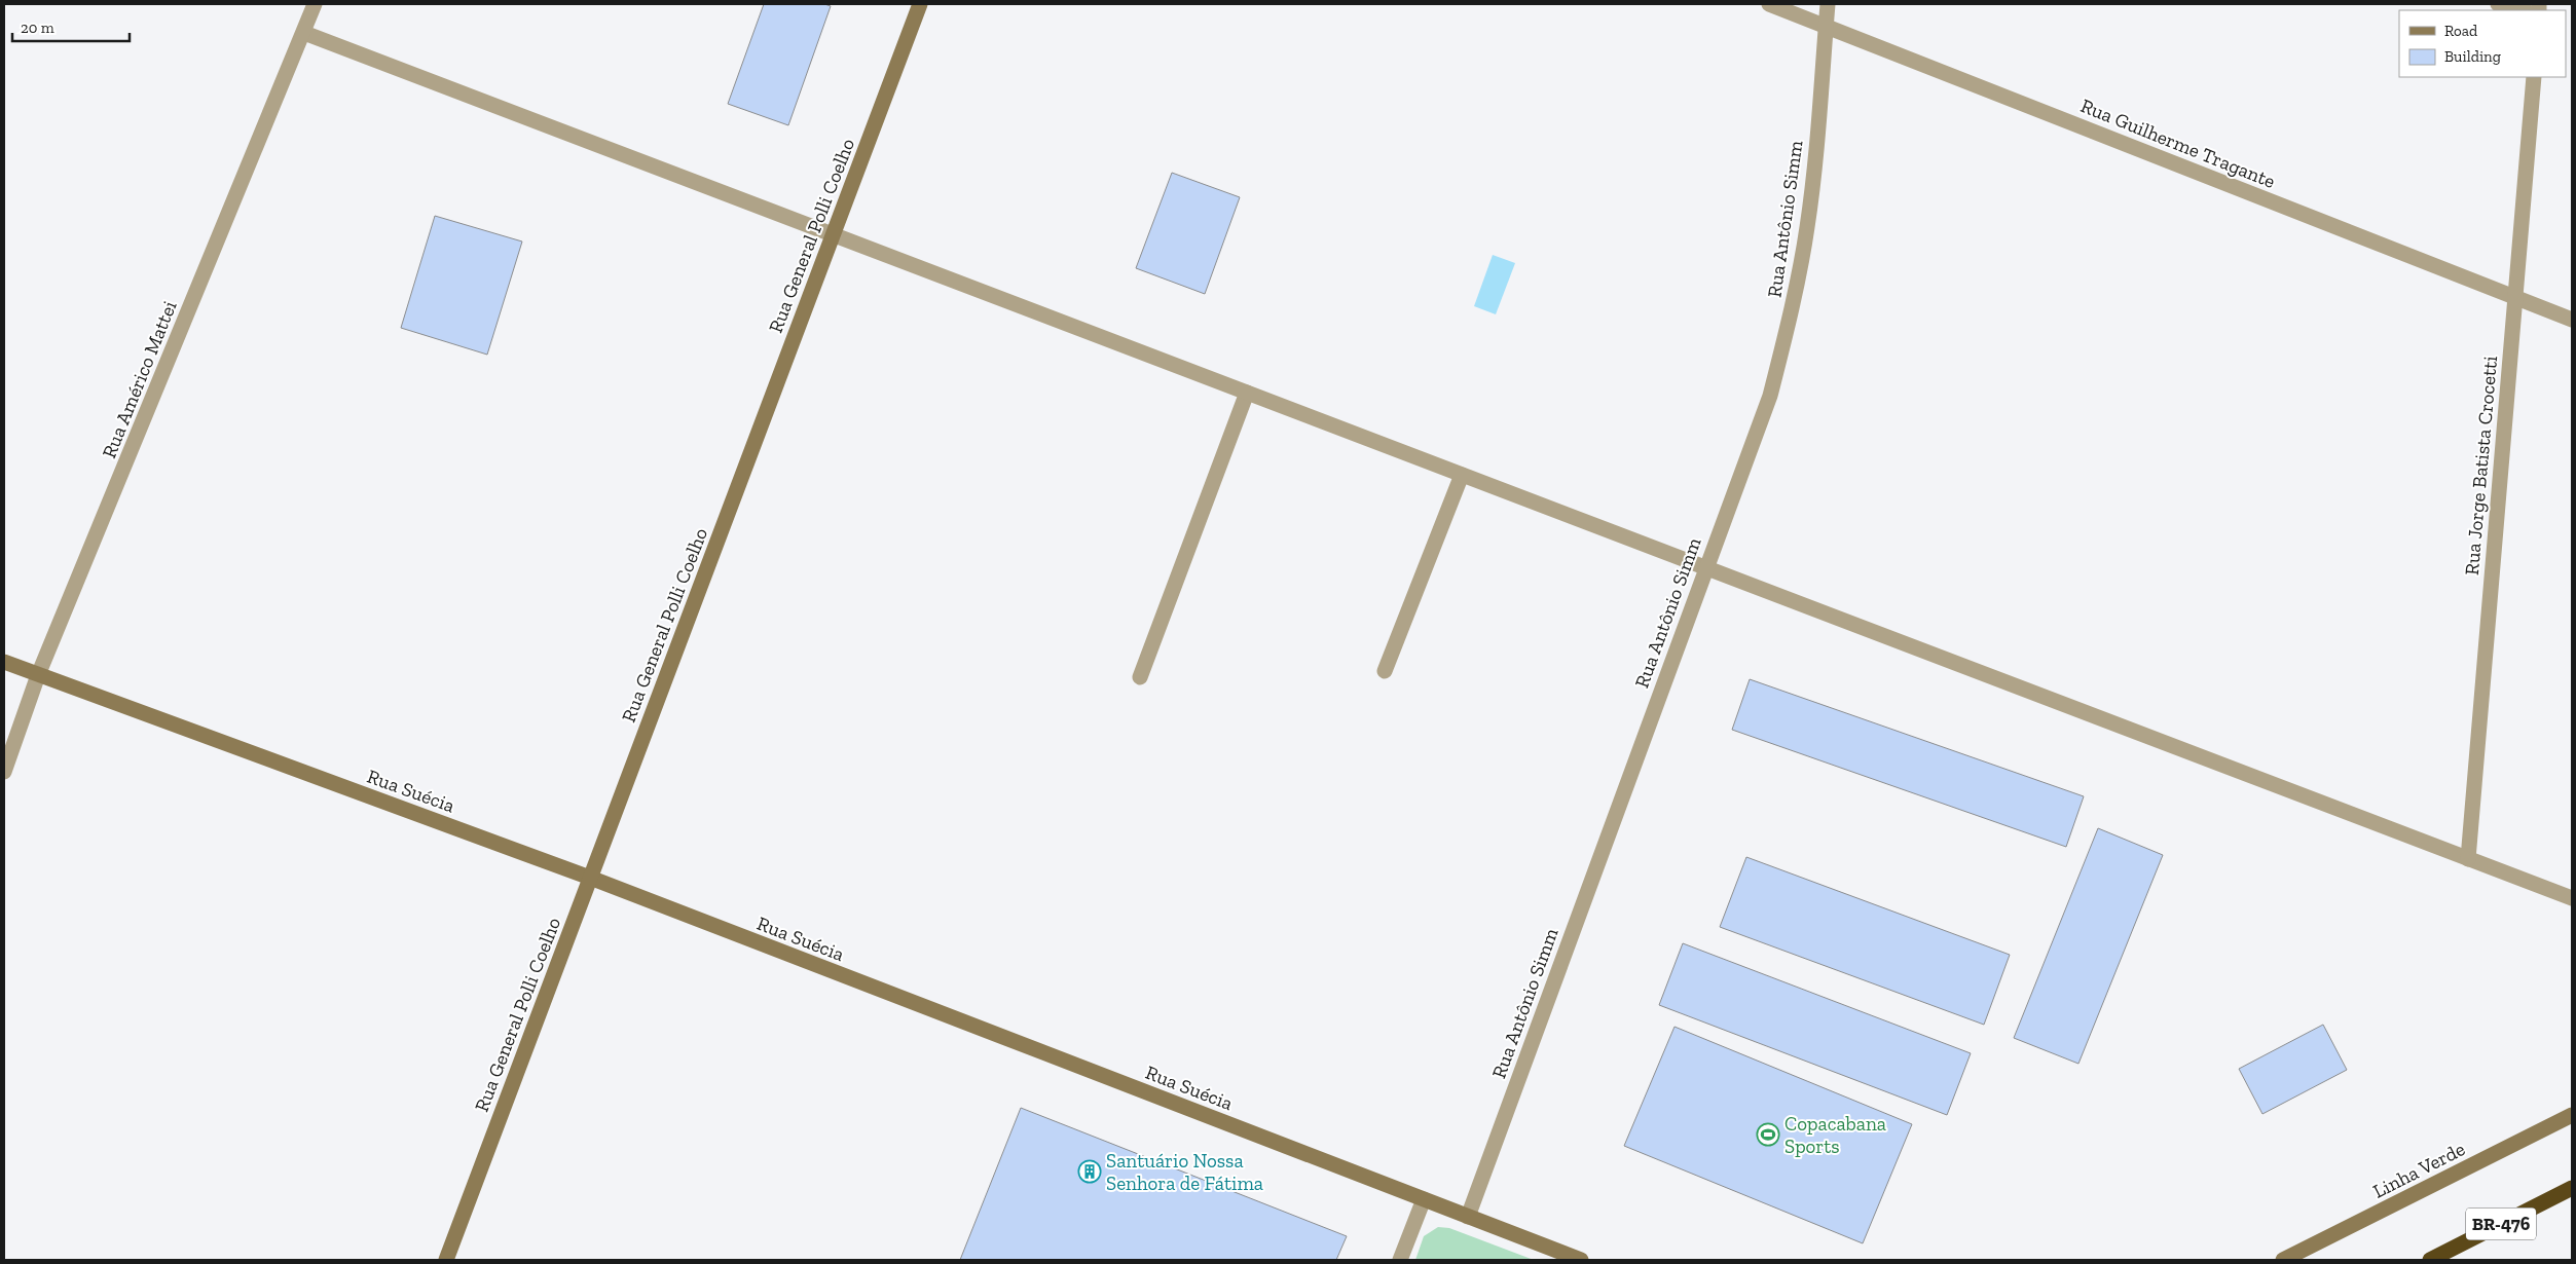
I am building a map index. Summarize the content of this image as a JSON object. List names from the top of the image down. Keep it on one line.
{"streets":{"highway":["BR-476"],"street":["Rua Guilherme Tragante","Rua Antônio Simm","Rua General Polli Coelho","Rua Américo Mattei","Rua Jorge Batista Crocetti","Rua Suécia","Linha Verde"]},"crossings":[["Rua Guilherme Tragante","Rua Antônio Simm"],["Rua Guilherme Tragante","Rua Jorge Batista Crocetti"],["Rua Antônio Simm","Rua Suécia"],["Rua General Polli Coelho","Rua Suécia"],["Rua Américo Mattei","Rua Suécia"]],"places":{"sports":["Copacabana Sports"],"building":["Santuário Nossa Senhora de Fátima"]},"legend":["Road","Building"],"scale_bar":"20 m"}
